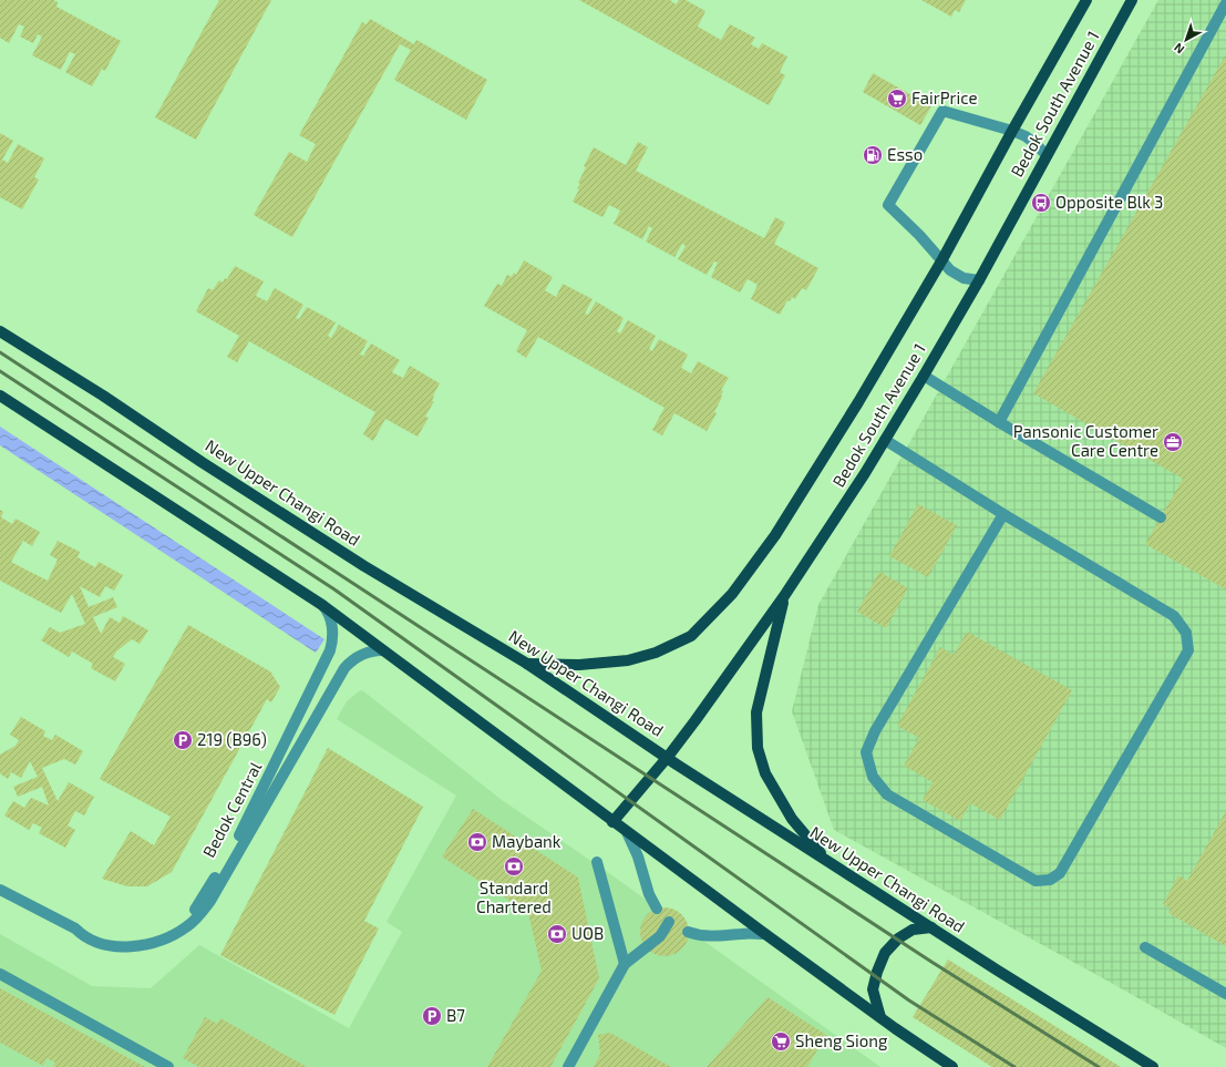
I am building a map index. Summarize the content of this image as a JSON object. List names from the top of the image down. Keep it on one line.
{"streets":{"main road":["Bedok South Avenue 1","New Upper Changi Road"],"street":["Bedok Central"]},"crossings":[["Bedok South Avenue 1","New Upper Changi Road"]],"places":{"supermarket":["FairPrice","Sheng Siong"],"fuel station":["Esso"],"bus stop":["Opposite Blk 3"],"office":["Pansonic Customer Care Centre"],"parking":["219 (B96)","B7"],"bank":["Maybank","Standard Chartered","UOB"]},"north":"bottom left"}
